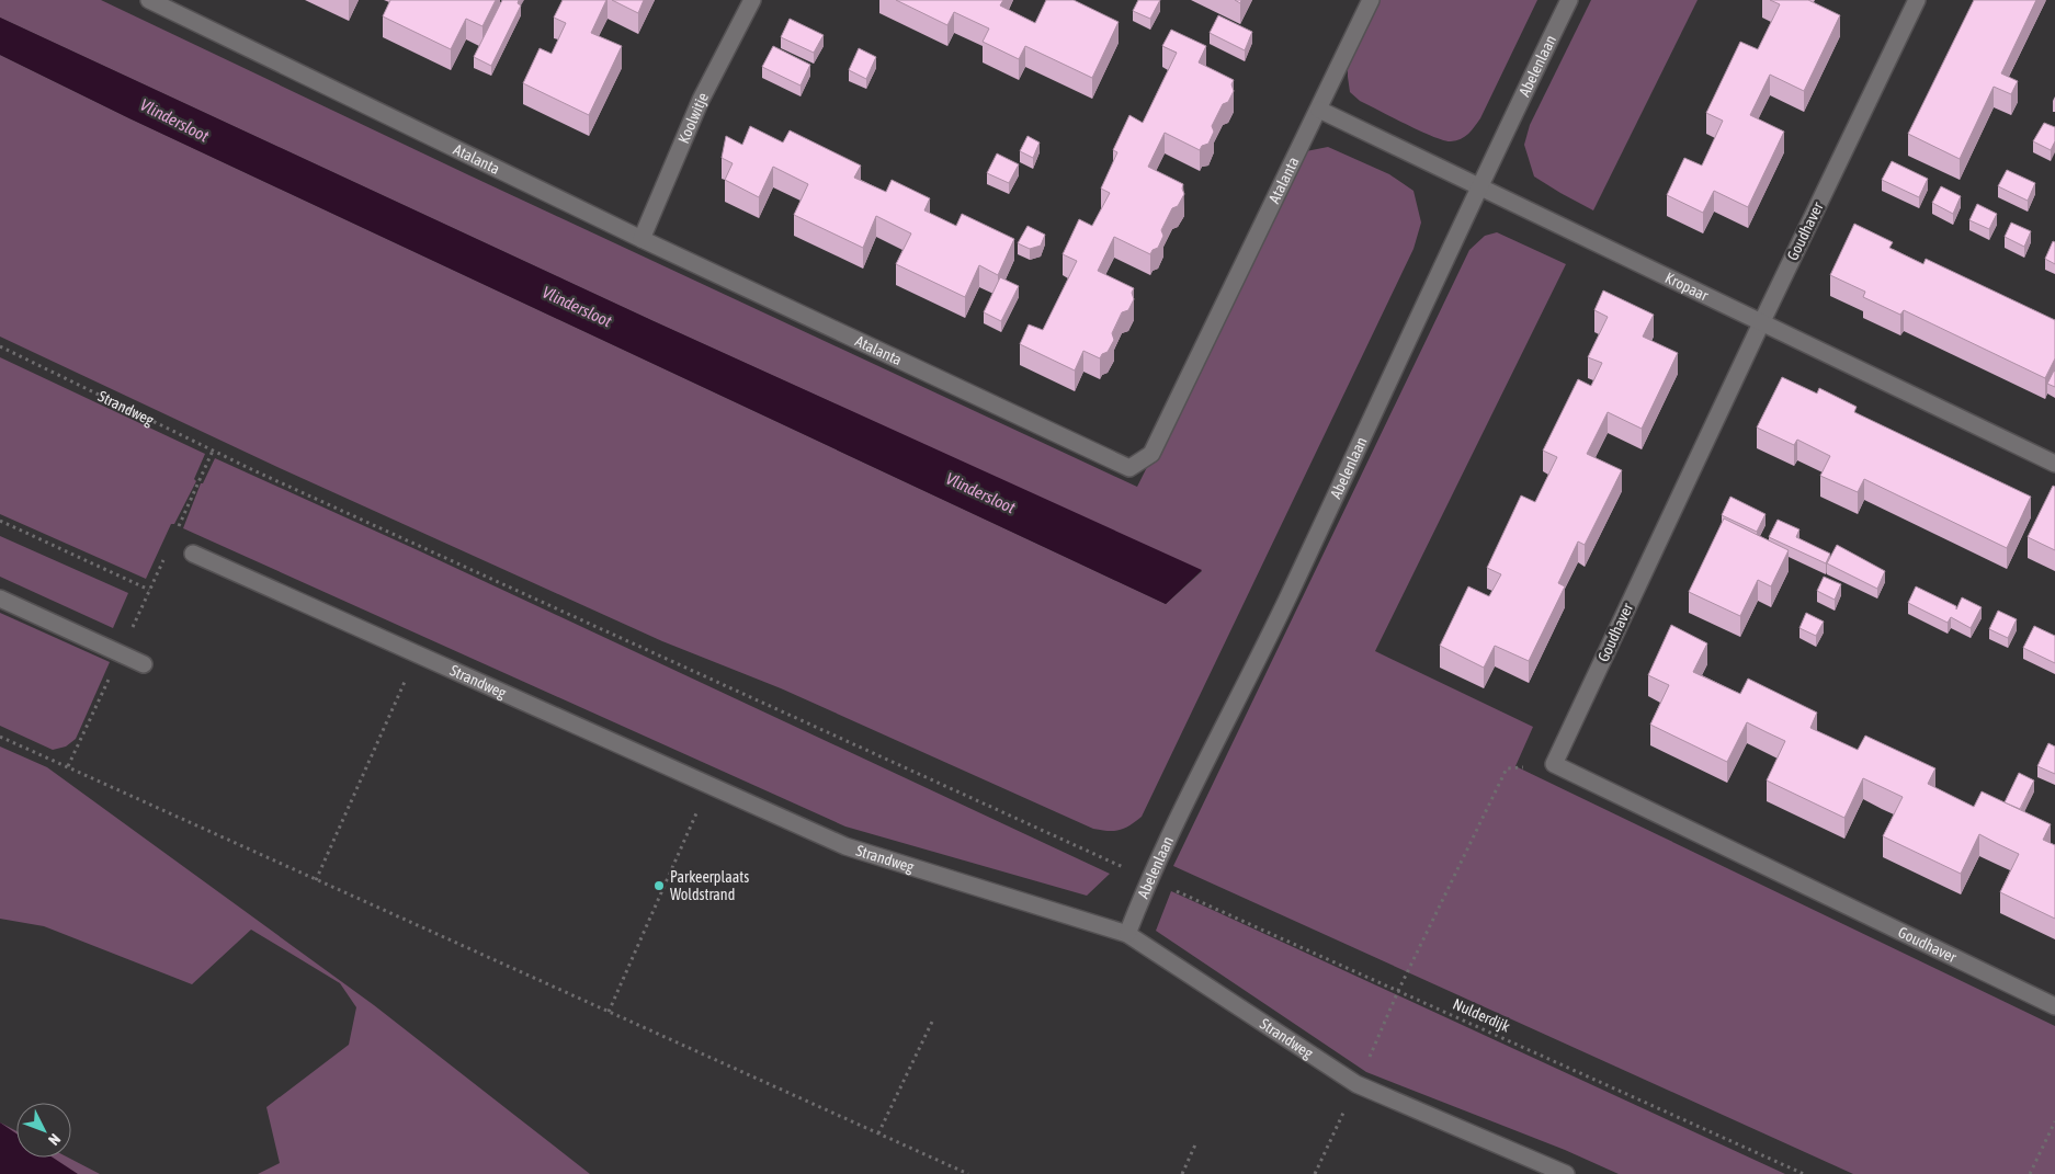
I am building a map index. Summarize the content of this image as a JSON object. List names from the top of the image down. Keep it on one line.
{"streets":{"street":["Abelenlaan","Koolwitje","Atalanta","Goudhaver","Kropaar","Strandweg"],"path":["Nulderdijk"]},"crossings":[["Abelenlaan","Kropaar"],["Abelenlaan","Strandweg"],["Abelenlaan","Nulderdijk"],["Koolwitje","Atalanta"],["Atalanta","Kropaar"],["Goudhaver","Kropaar"],["Strandweg","Nulderdijk"]],"water":["Vlindersloot"],"places":["Parkeerplaats Woldstrand"],"north":"bottom right"}
